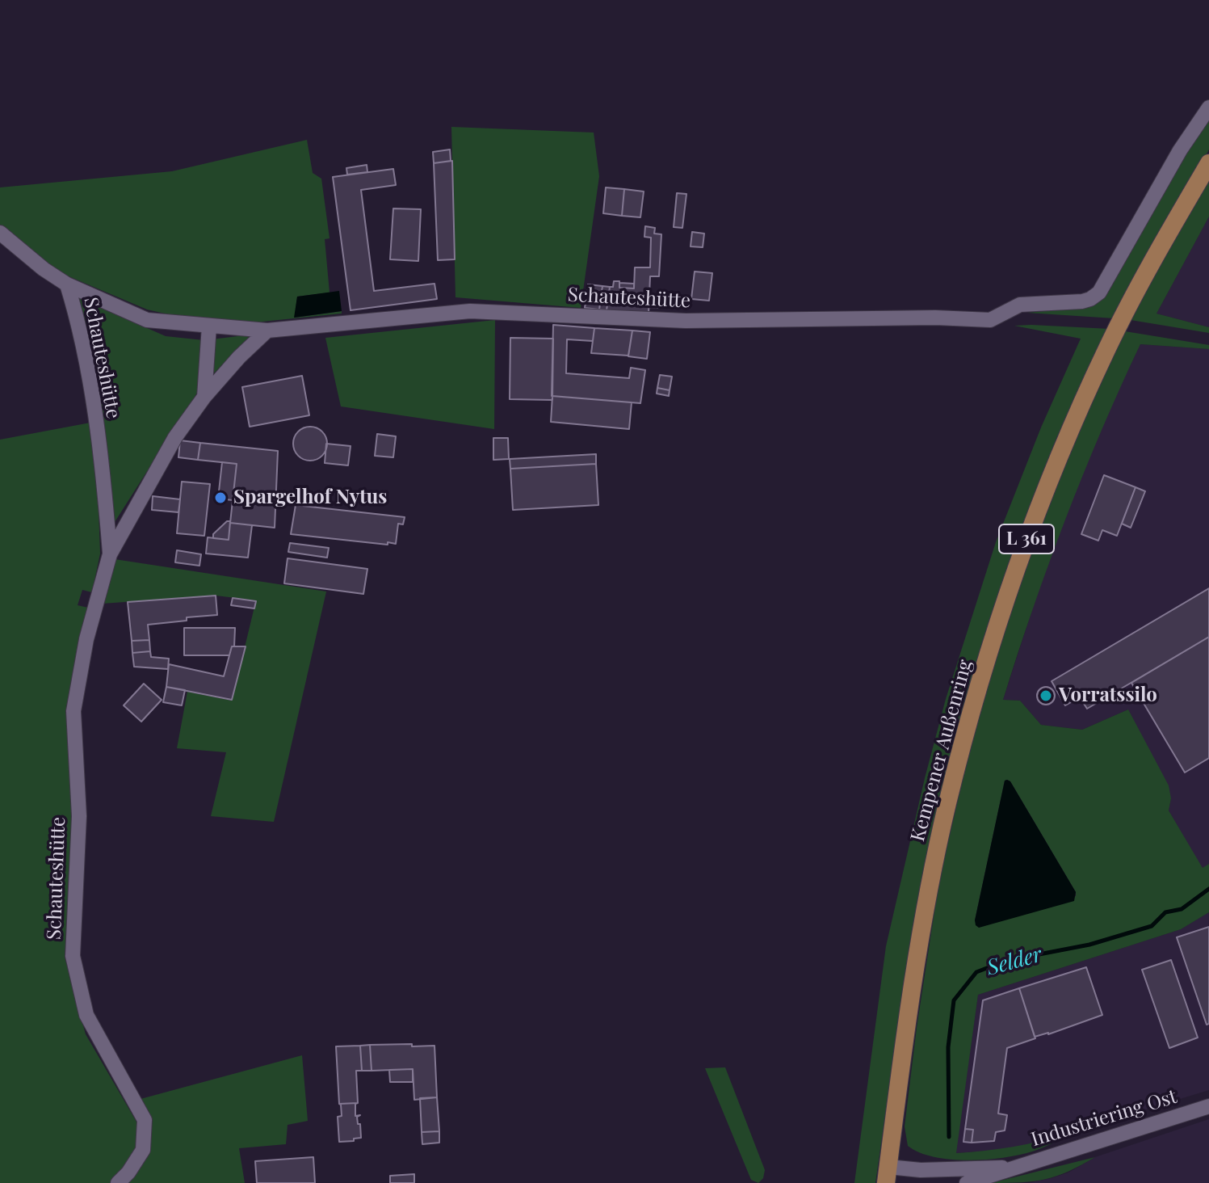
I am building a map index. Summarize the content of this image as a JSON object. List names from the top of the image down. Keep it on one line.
{"streets":{"main road":["L 361","Kempener Außenring"],"street":["Schauteshütte","Industriering Ost"]},"crossings":[["Kempener Außenring","Industriering Ost"]],"water":["Selder"],"places":["Spargelhof Nytus","Vorratssilo"]}
